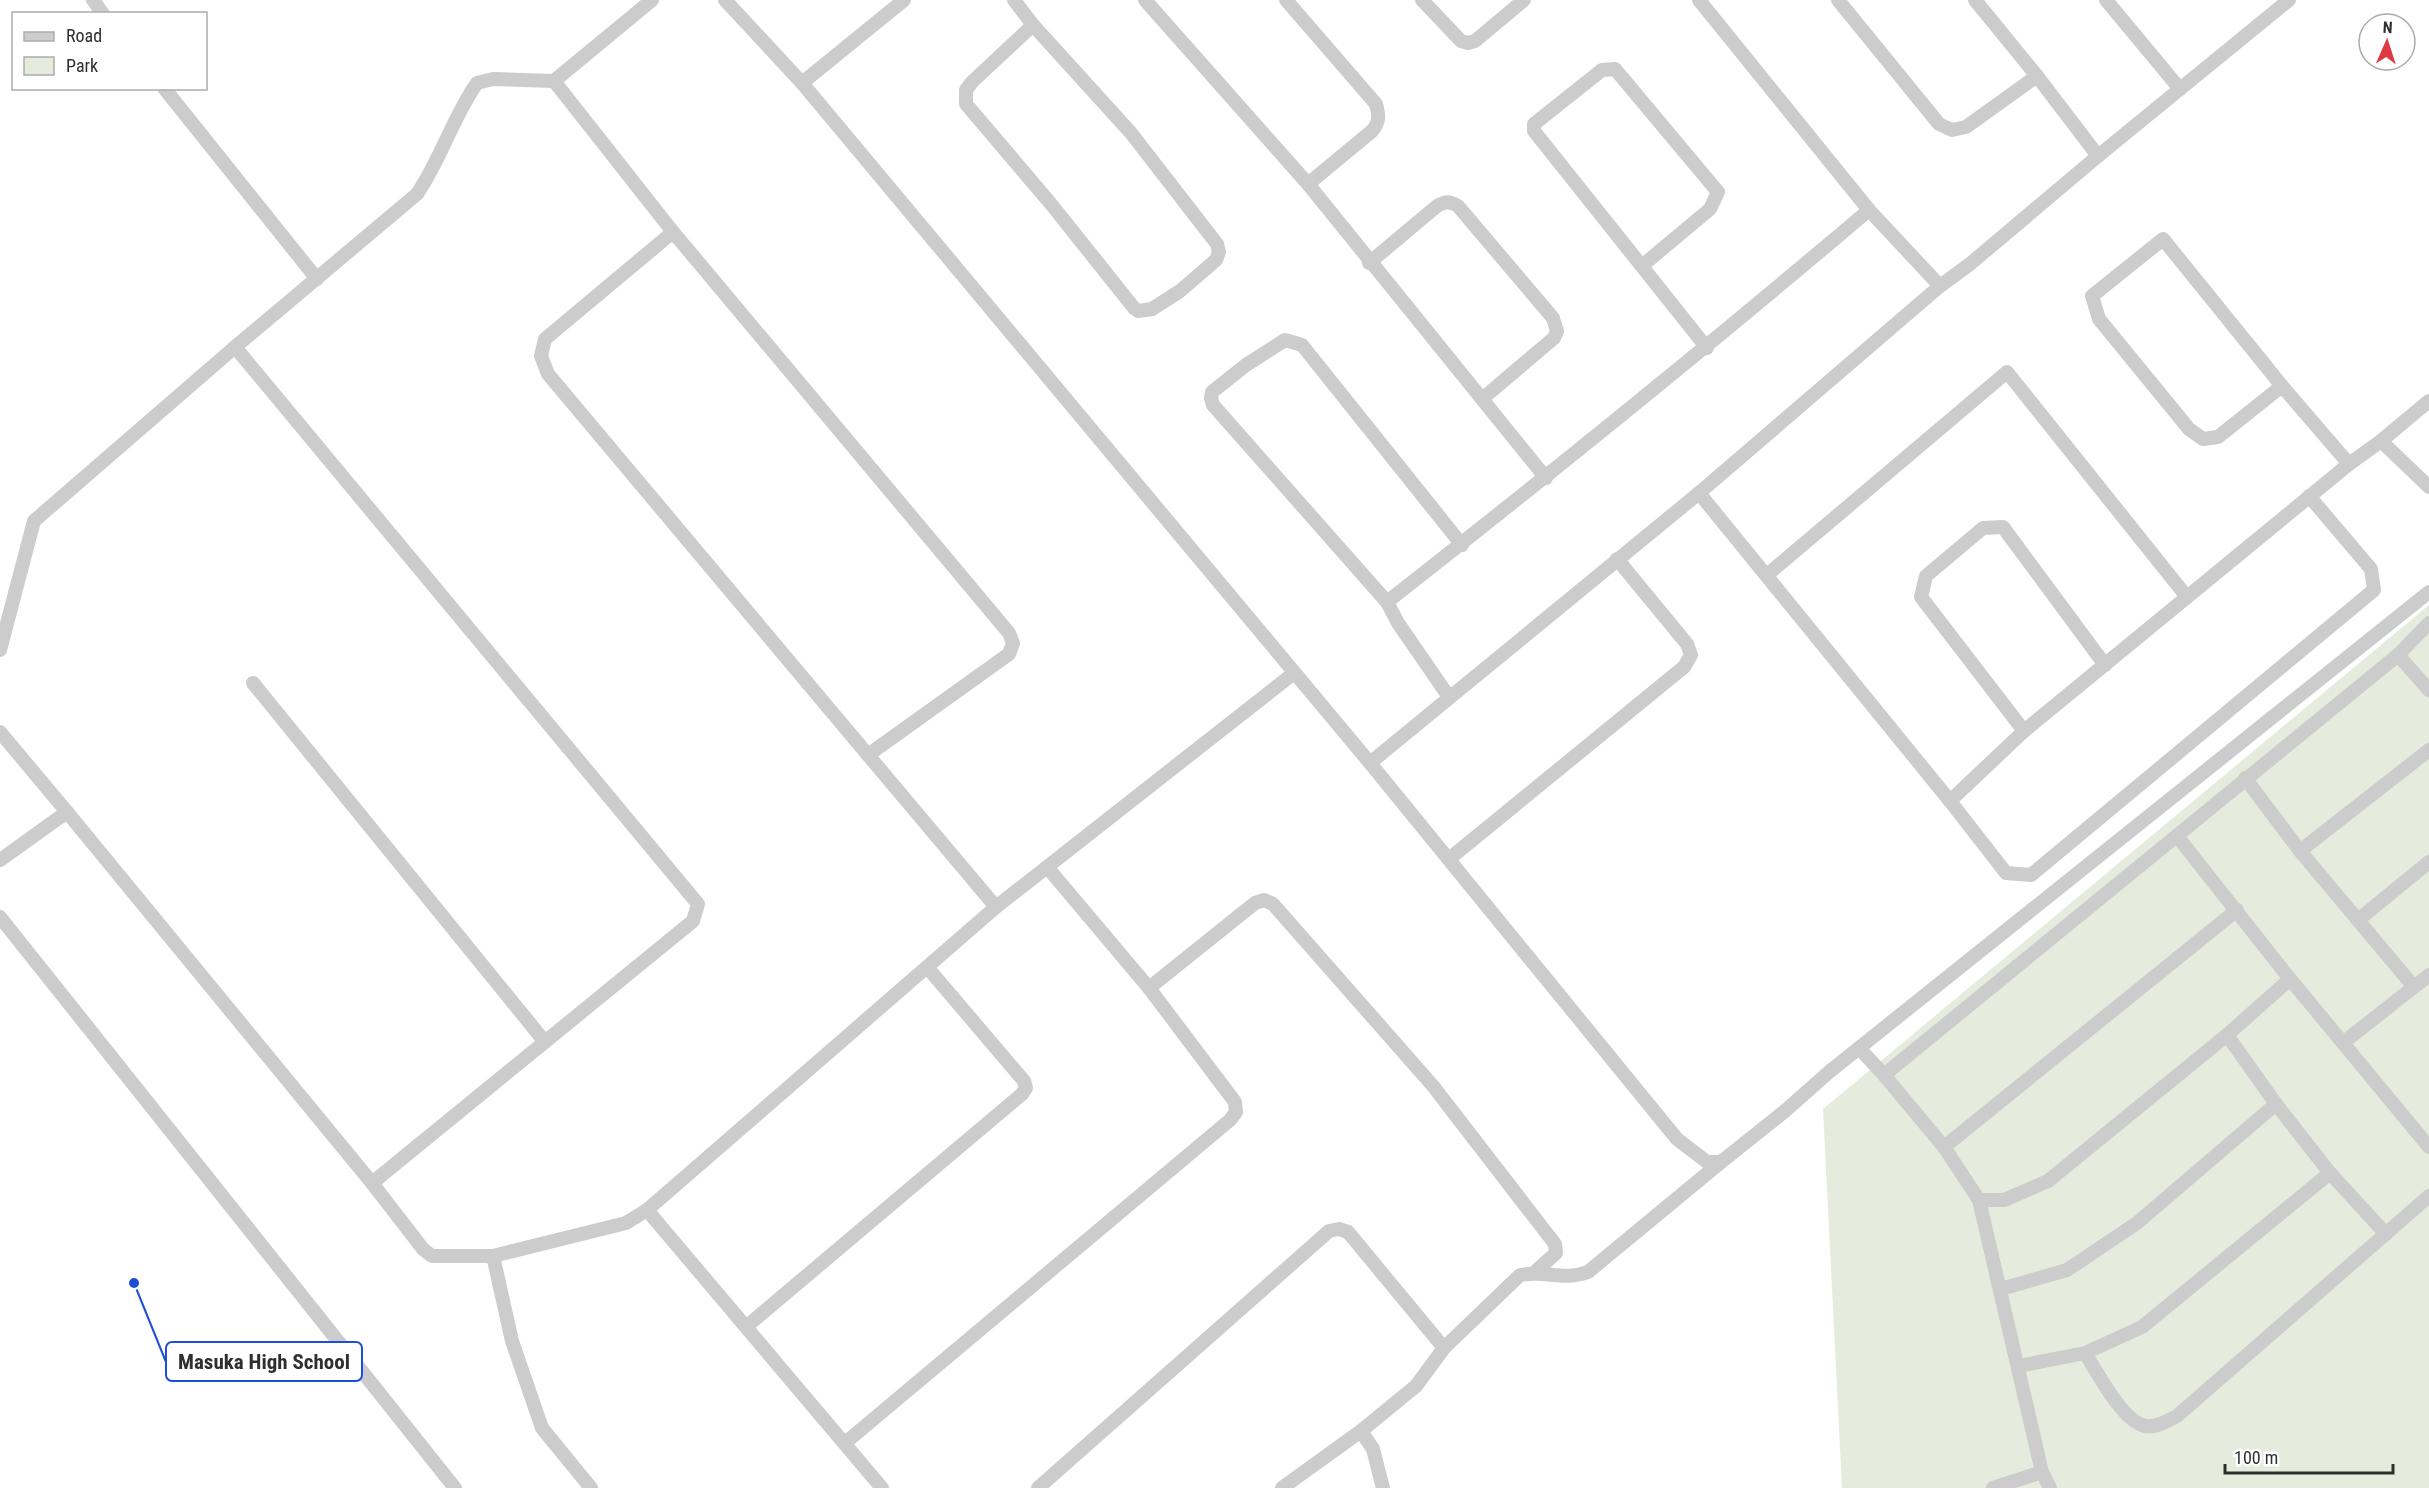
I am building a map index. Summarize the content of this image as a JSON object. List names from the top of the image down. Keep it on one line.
{"places":["Masuka High School"],"legend":["Road","Park"],"scale_bar":"100 m","north":"top"}
